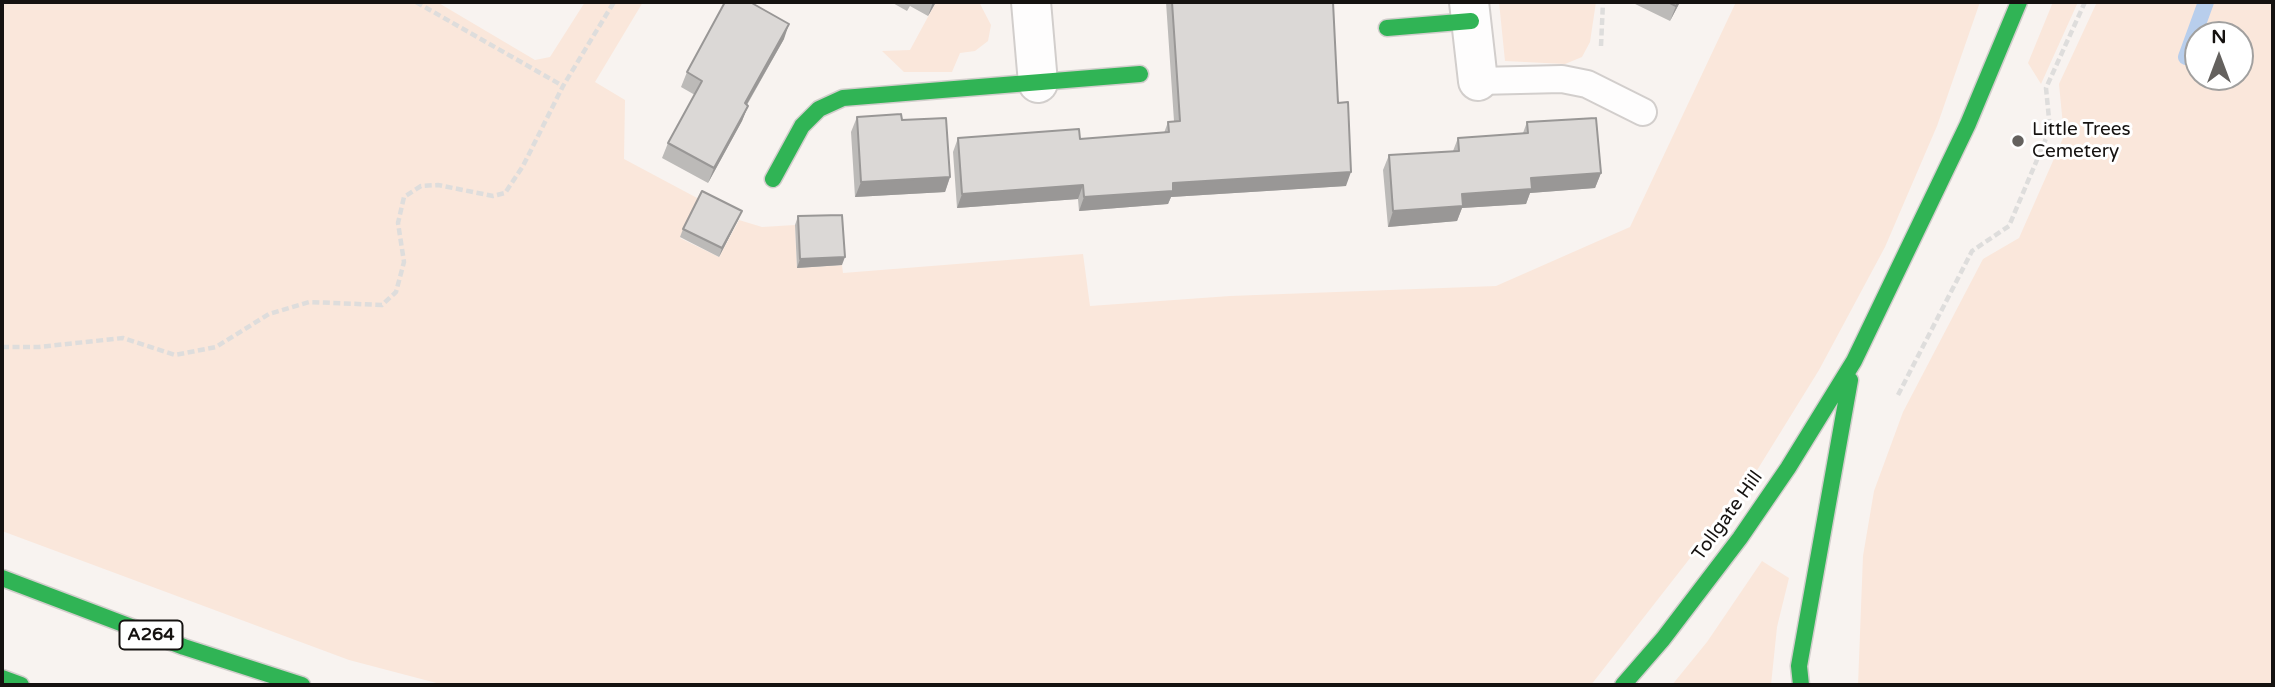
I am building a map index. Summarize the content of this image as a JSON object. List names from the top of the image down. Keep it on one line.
{"streets":{"main road":["Tollgate Hill","A264"]},"places":["Little Trees Cemetery"],"north":"top"}
